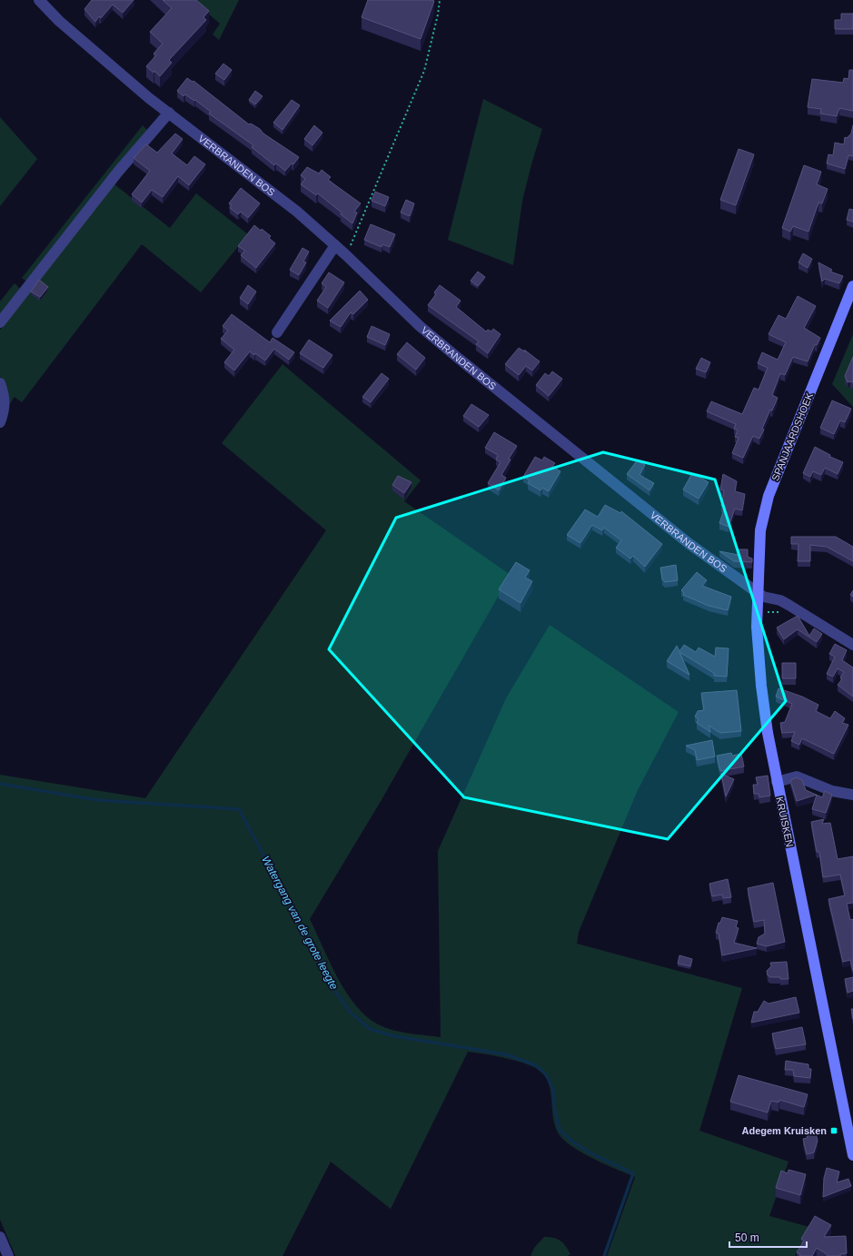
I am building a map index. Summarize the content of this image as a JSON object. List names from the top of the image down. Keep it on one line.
{"streets":{"street":["VERBRANDEN BOS","SPANJAARDSHOEK","KRUISKEN"]},"crossings":[["VERBRANDEN BOS","SPANJAARDSHOEK"],["VERBRANDEN BOS","KRUISKEN"],["SPANJAARDSHOEK","KRUISKEN"]],"water":["Watergang van de grote leegte"],"places":{"transit":["Adegem Kruisken"]},"scale_bar":"50 m"}
